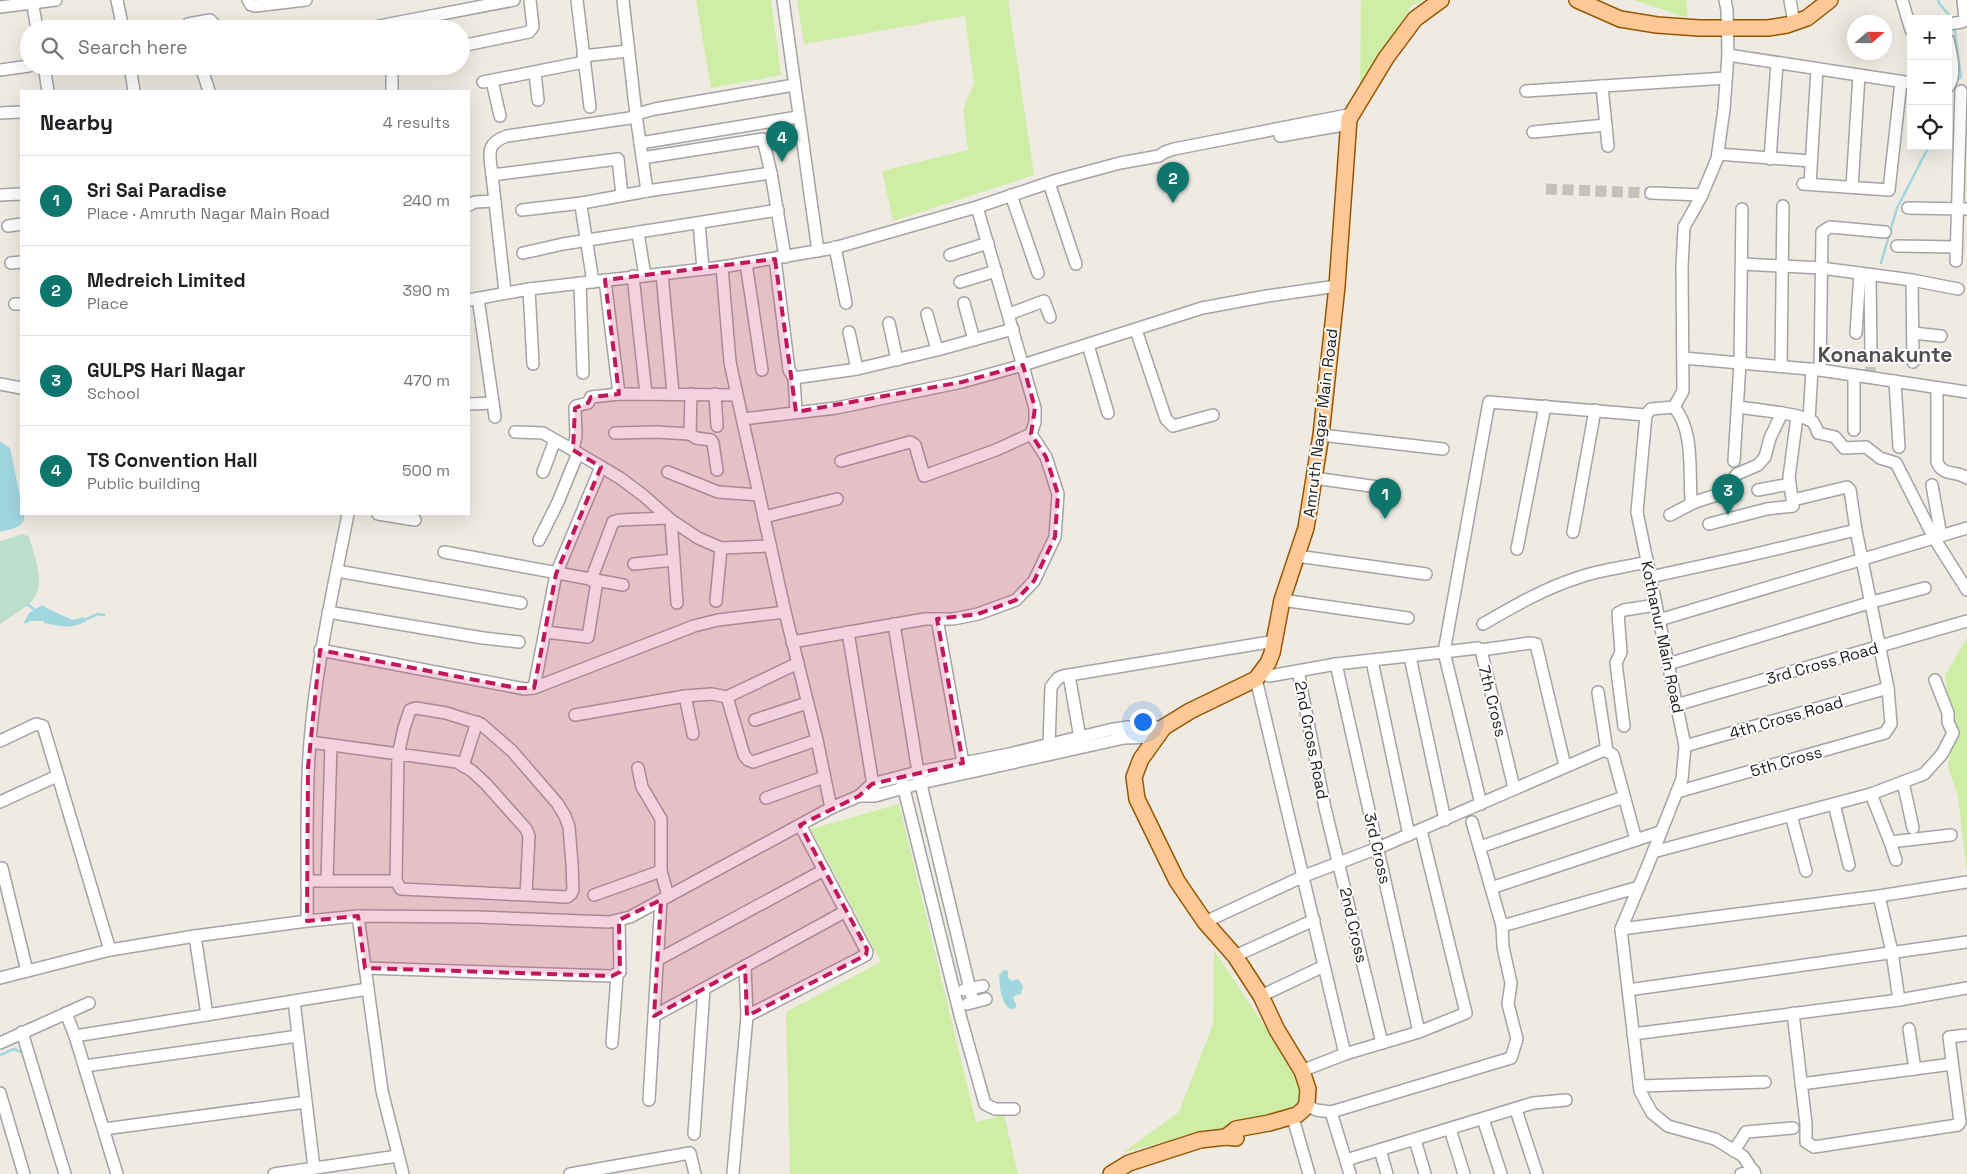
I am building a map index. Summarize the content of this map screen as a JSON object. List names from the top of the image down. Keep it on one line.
{"streets":{"main road":["Amruth Nagar Main Road"],"street":["Kothanur Main Road","3rd Cross Road","7th Cross","4th Cross Road","2nd Cross Road","5th Cross","3rd Cross","2nd Cross"]},"crossings":[["Amruth Nagar Main Road","7th Cross"],["Kothanur Main Road","3rd Cross Road"],["Kothanur Main Road","4th Cross Road"],["Kothanur Main Road","5th Cross"],["7th Cross","2nd Cross Road"],["7th Cross","3rd Cross"],["4th Cross Road","5th Cross"],["2nd Cross Road","2nd Cross"]],"districts":["Konanakunte"],"north":"right","page":{"map_buttons":["+","−"],"search":"Search here","heading":["Nearby","4 results"],"pins":["4","2","3","1"],"list":[{"mark":"1","name":"Sri Sai Paradise","note":"Place · Amruth Nagar Main Road","value":"240 m"},{"mark":"2","name":"Medreich Limited","note":"Place","value":"390 m"},{"mark":"3","name":"GULPS Hari Nagar","note":"School","value":"470 m"},{"mark":"4","name":"TS Convention Hall","note":"Public building","value":"500 m"}]}}
